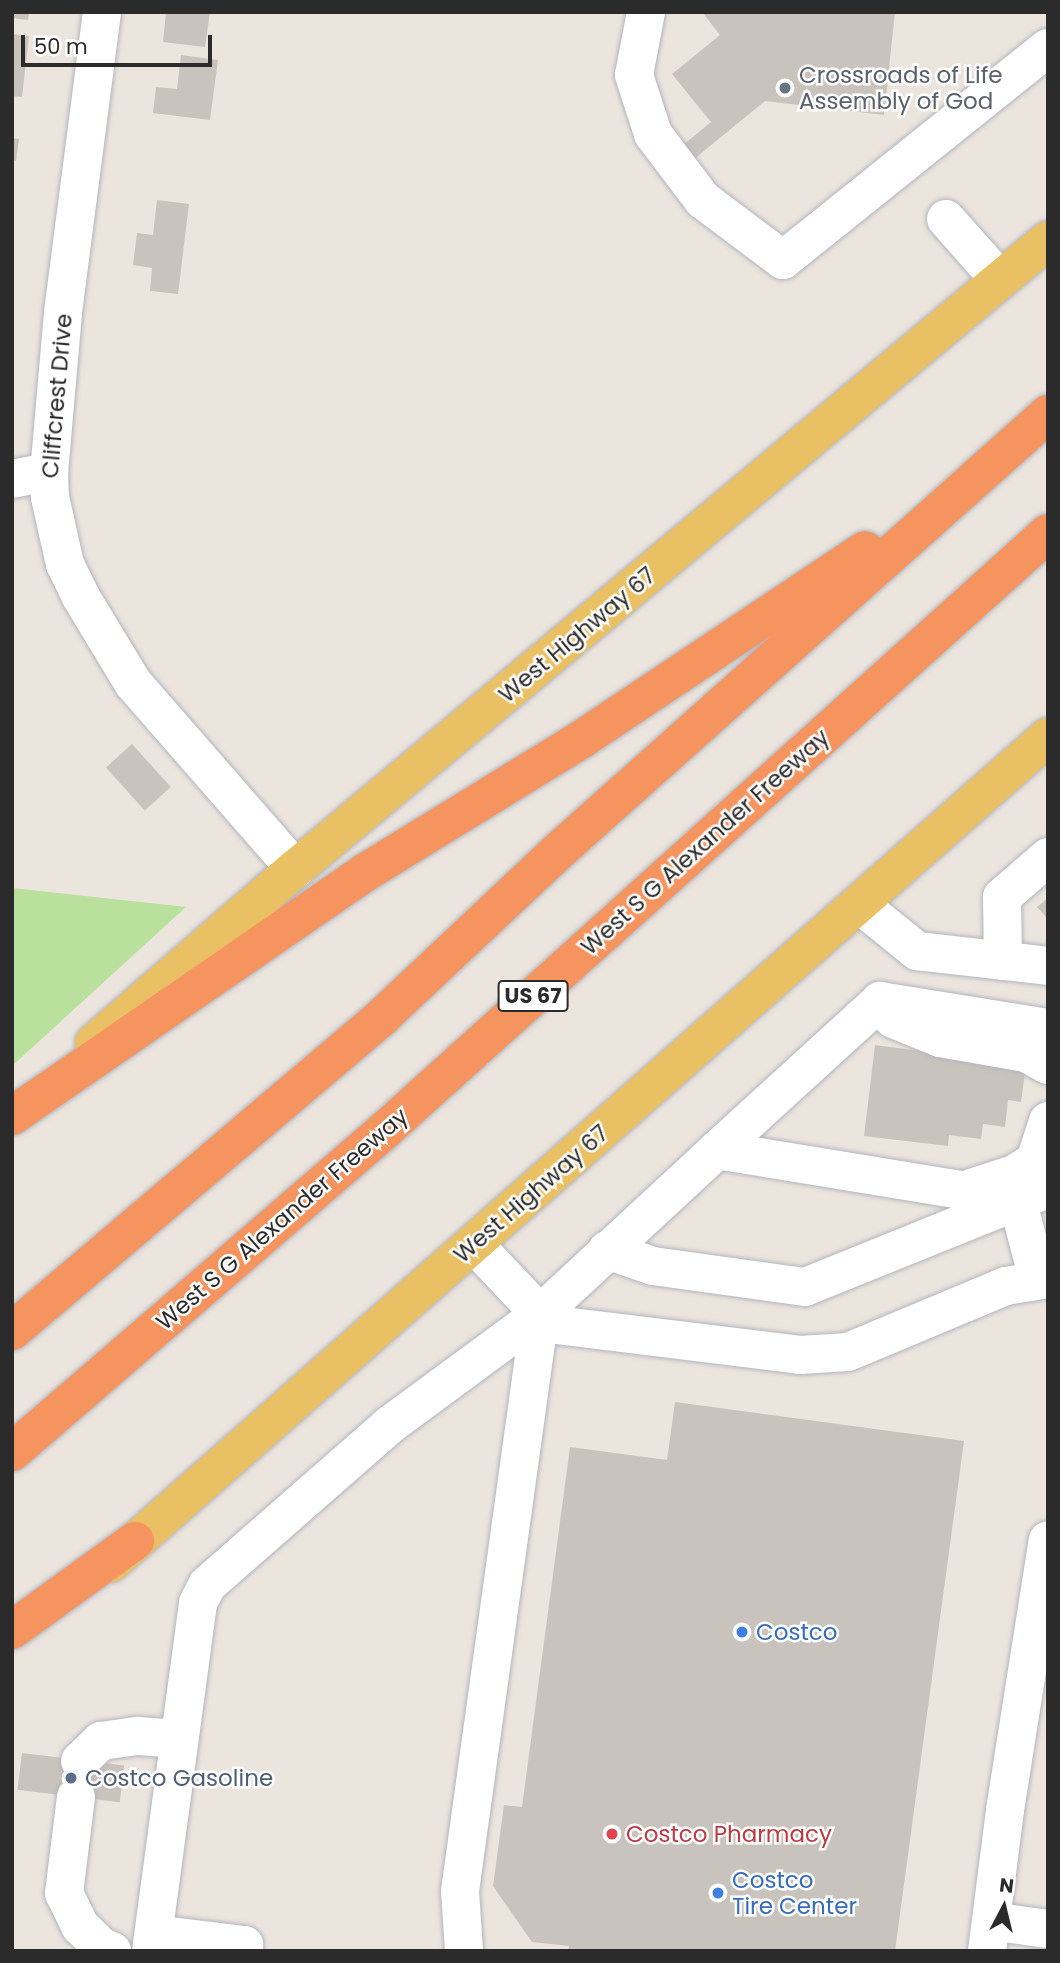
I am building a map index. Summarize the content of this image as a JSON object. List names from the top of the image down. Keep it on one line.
{"streets":{"highway":["West S G Alexander Freeway","US 67"],"main road":["West Highway 67"],"street":["Cliffcrest Drive"]},"crossings":[["Cliffcrest Drive","West Highway 67"]],"places":["Crossroads of Life Assembly of God","Costco","Costco Gasoline","Costco Pharmacy","Costco Tire Center"],"scale_bar":"50 m","north":"top"}
